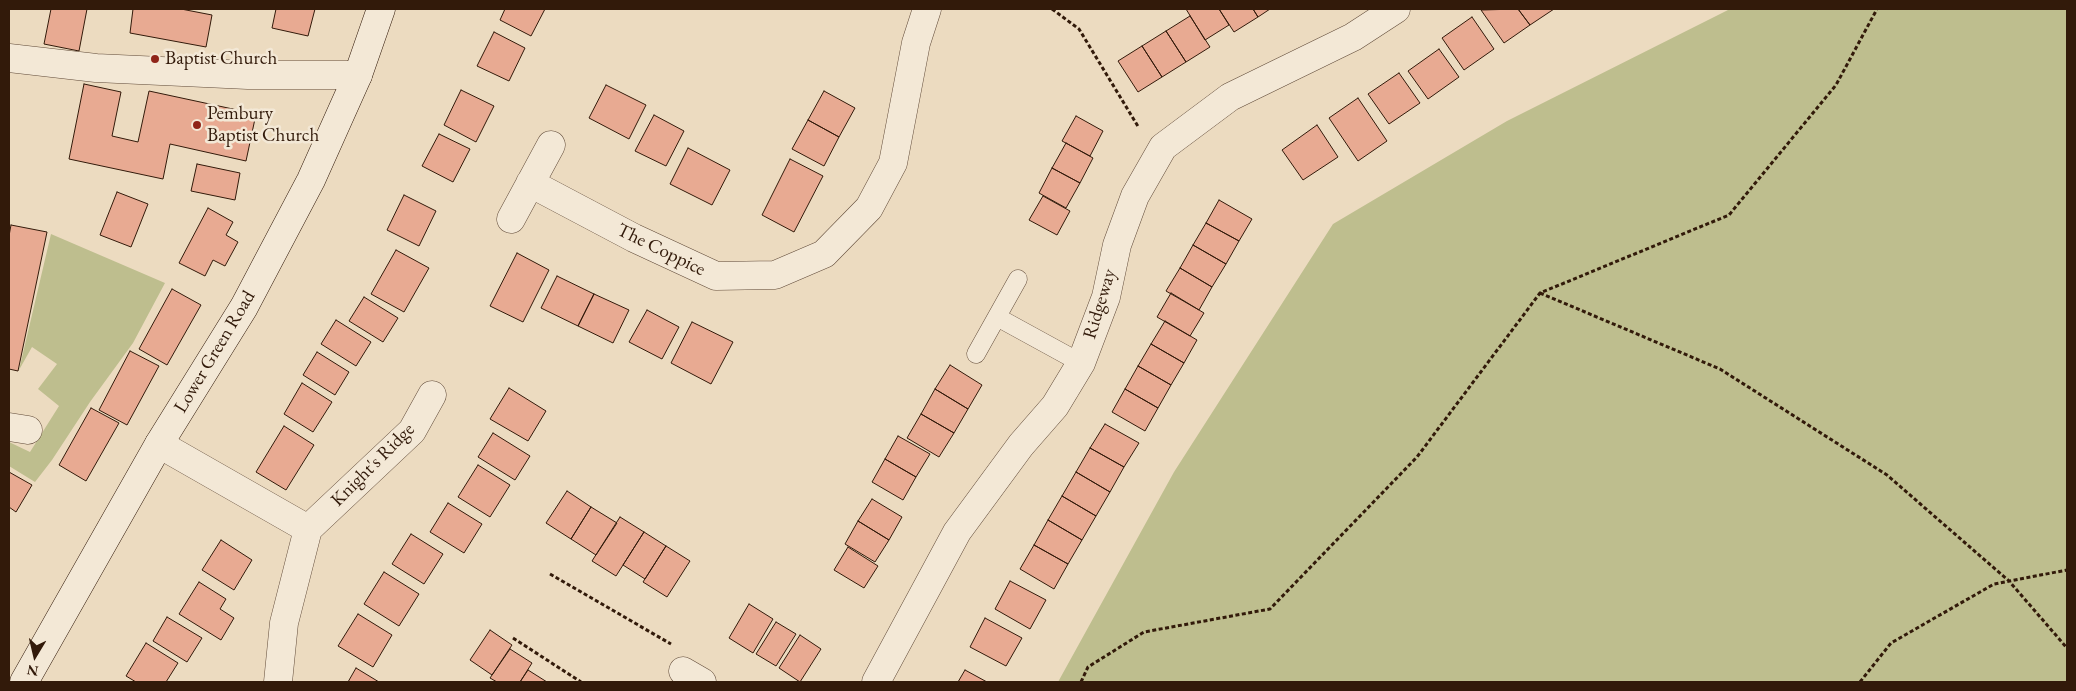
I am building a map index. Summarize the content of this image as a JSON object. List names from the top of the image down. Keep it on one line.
{"streets":{"street":["The Coppice","Ridgeway","Lower Green Road","Knight's Ridge"]},"places":["Baptist Church","Pembury Baptist Church"],"north":"bottom"}
